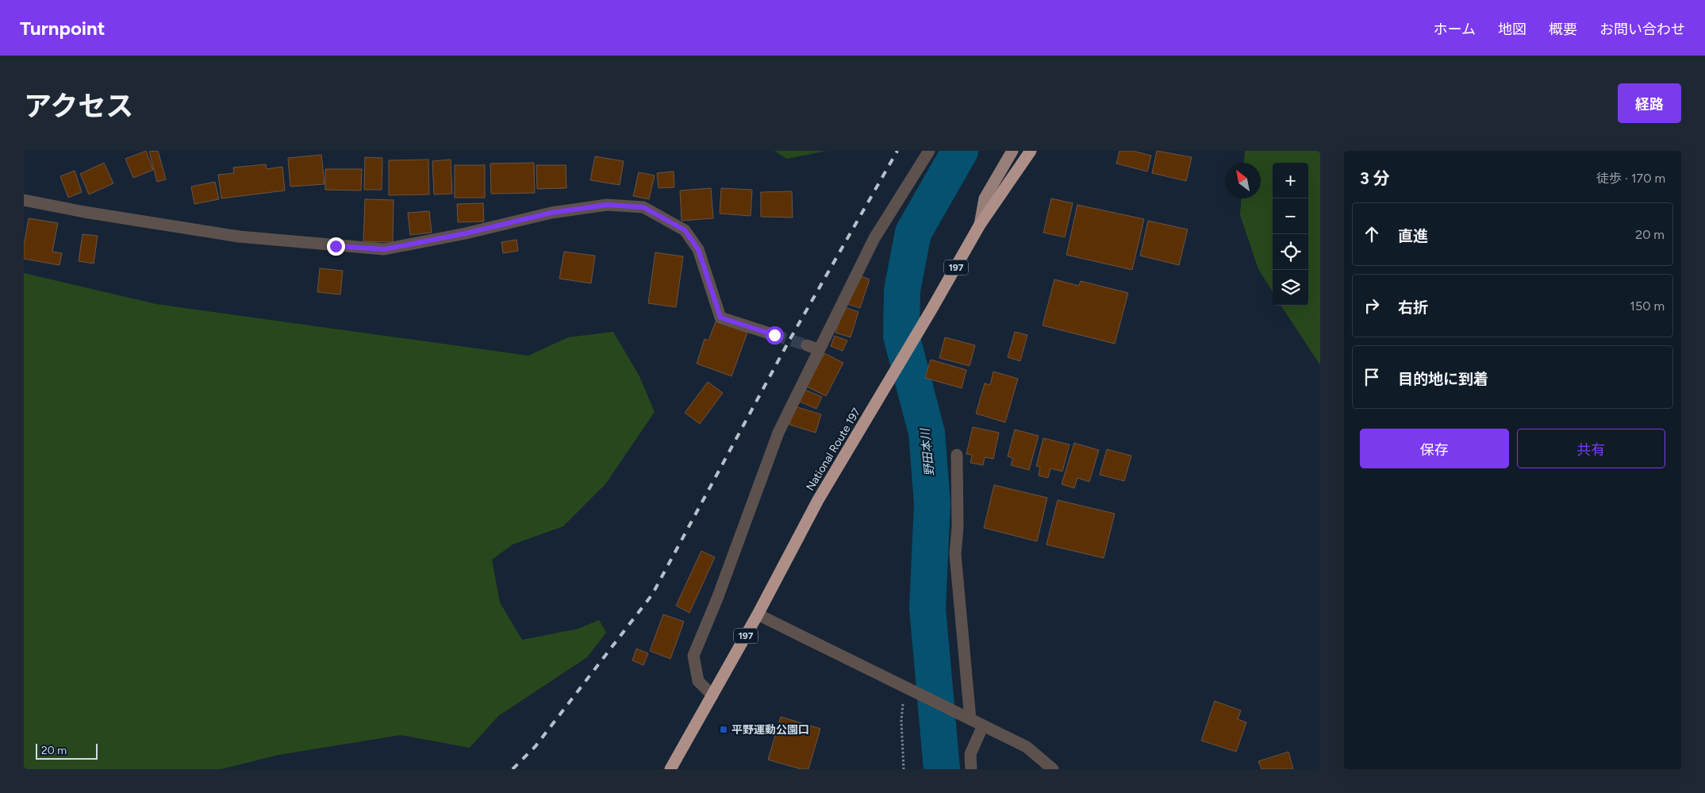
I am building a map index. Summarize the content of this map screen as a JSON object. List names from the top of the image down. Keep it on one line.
{"streets":{"highway":["197","National Route 197"]},"water":["野田本川"],"places":{"transit":["平野運動公園口"]},"scale_bar":"20 m","north":"top left","page":{"header":"Turnpoint","nav":["ホーム","地図","概要","お問い合わせ"],"title":"アクセス","buttons":["経路",["保存","共有"]],"heading":["3 分","徒歩 · 170 m"],"map_buttons":["+","−"],"list":[["直進","20 m"],["右折","150 m"],"目的地に到着"],"scale":"20 m"}}
